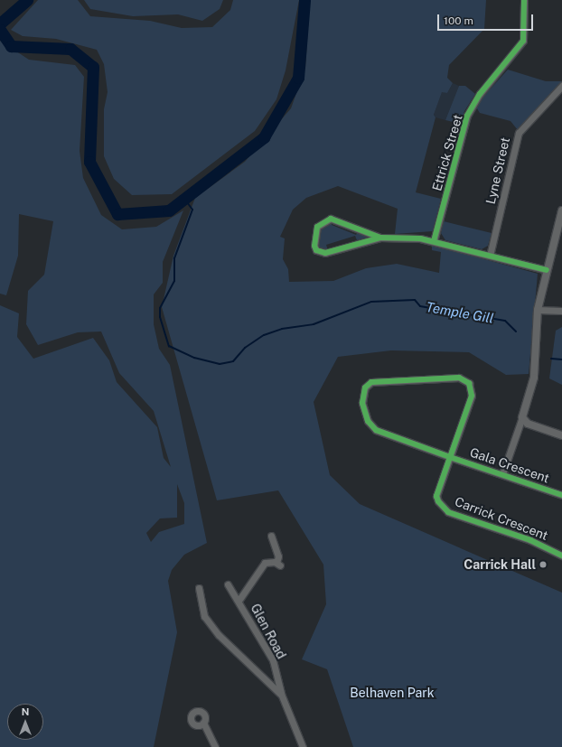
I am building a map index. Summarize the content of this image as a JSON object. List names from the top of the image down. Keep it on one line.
{"streets":{"street":["Ettrick Street","Lyne Street","Gala Crescent","Carrick Crescent","Glen Road"]},"crossings":[["Gala Crescent","Carrick Crescent"]],"water":["Temple Gill"],"parks":["Belhaven Park"],"places":["Carrick Hall"],"scale_bar":"100 m","north":"top"}
